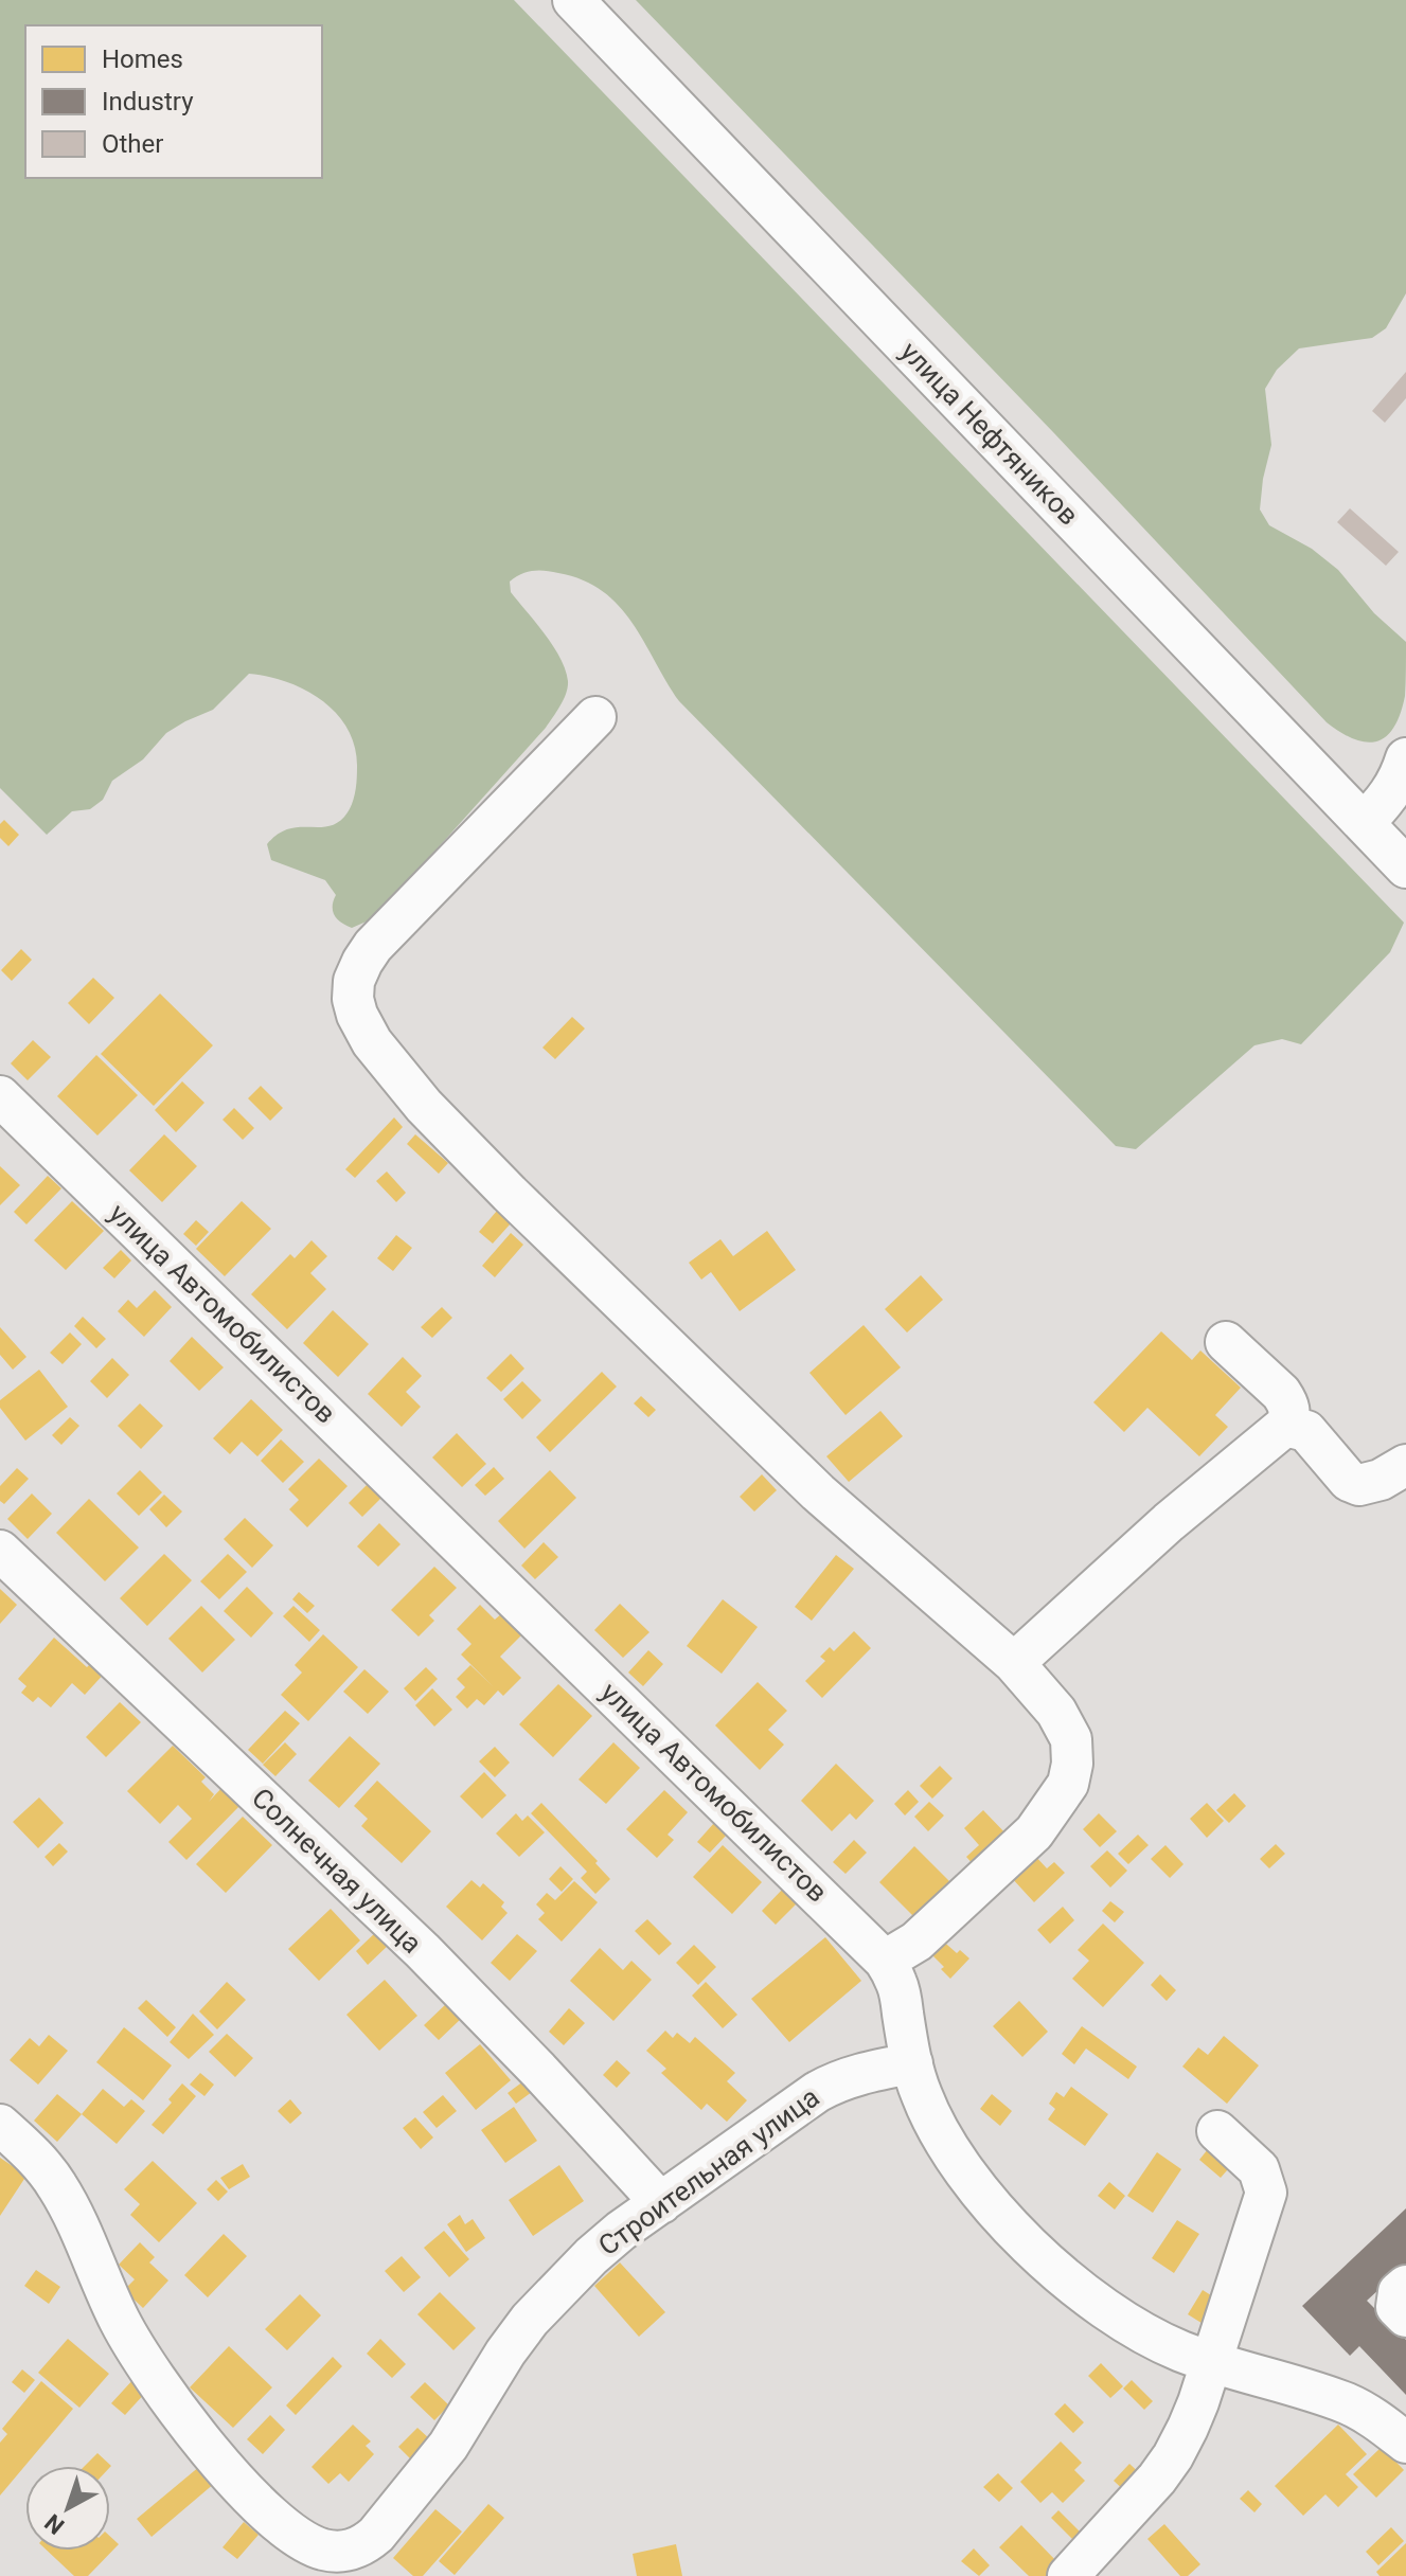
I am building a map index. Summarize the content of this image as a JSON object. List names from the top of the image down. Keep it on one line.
{"streets":{"street":["улица Нефтяников","улица Автомобилистов","Солнечная улица","Строительная улица"]},"crossings":[["улица Автомобилистов","Строительная улица"],["Солнечная улица","Строительная улица"]],"legend":["Homes","Industry","Other"],"north":"bottom left"}
